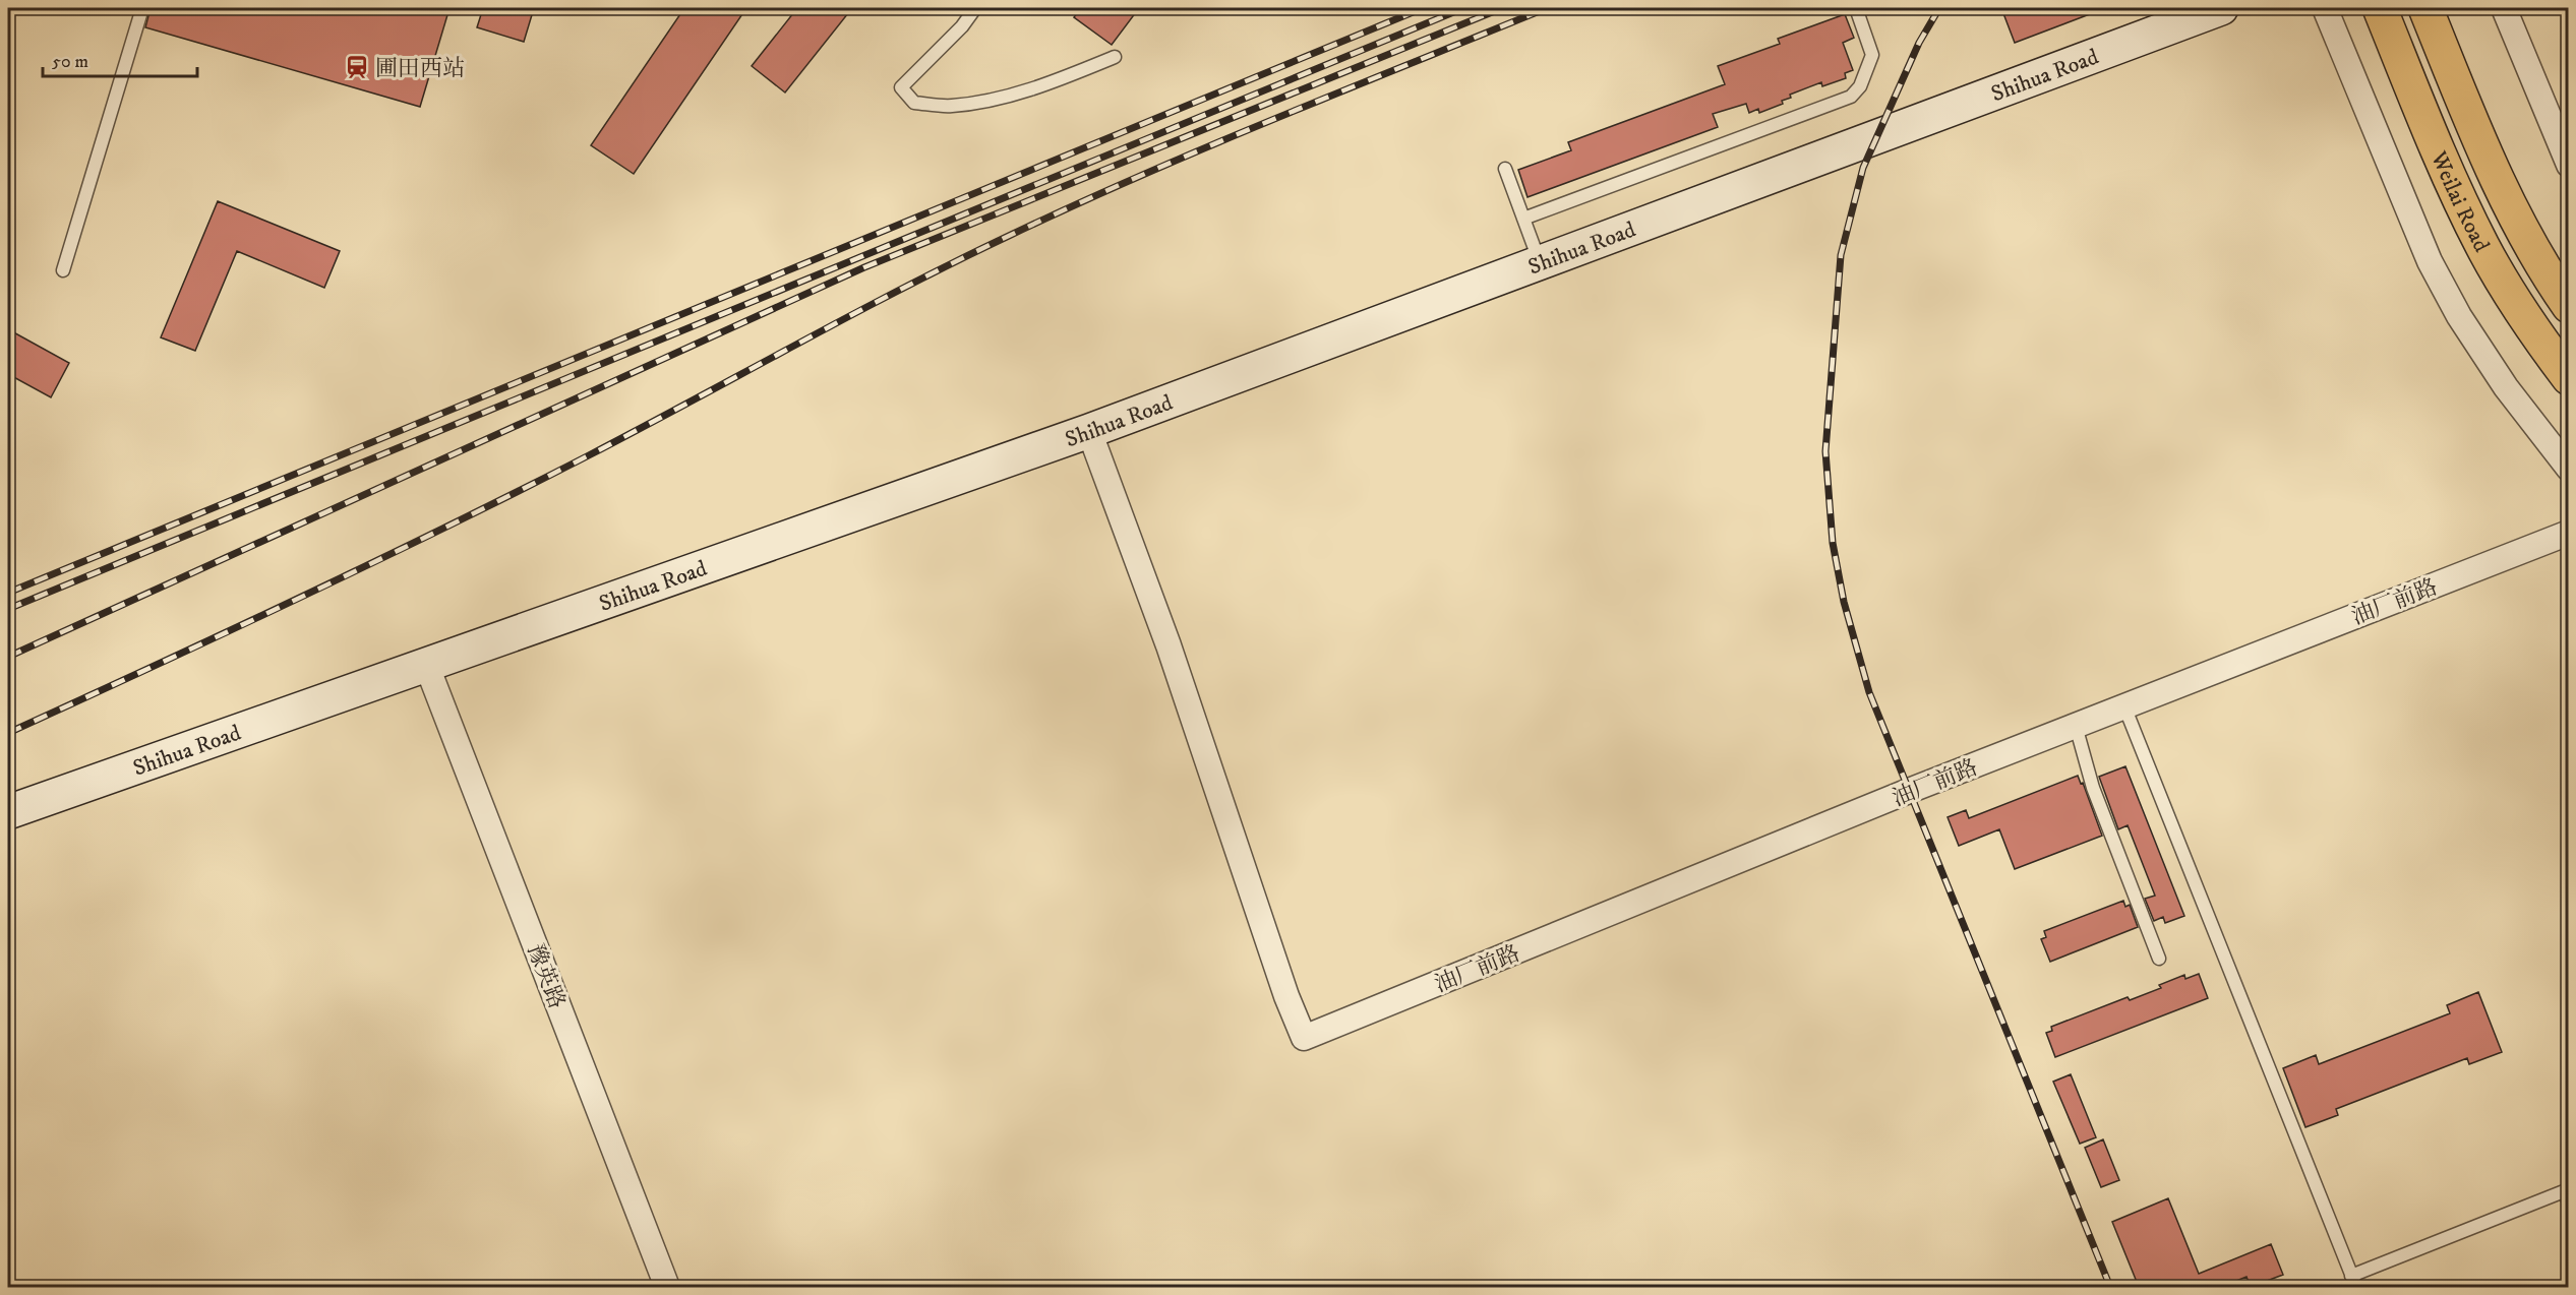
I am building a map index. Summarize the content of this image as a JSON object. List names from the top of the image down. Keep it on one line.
{"streets":{"main road":["Weilai Road"],"street":["Shihua Road","油厂前路","豫英路"]},"crossings":[["Shihua Road","油厂前路"],["Shihua Road","豫英路"]],"places":{"station":["圃田西站"]},"scale_bar":"50 m"}
